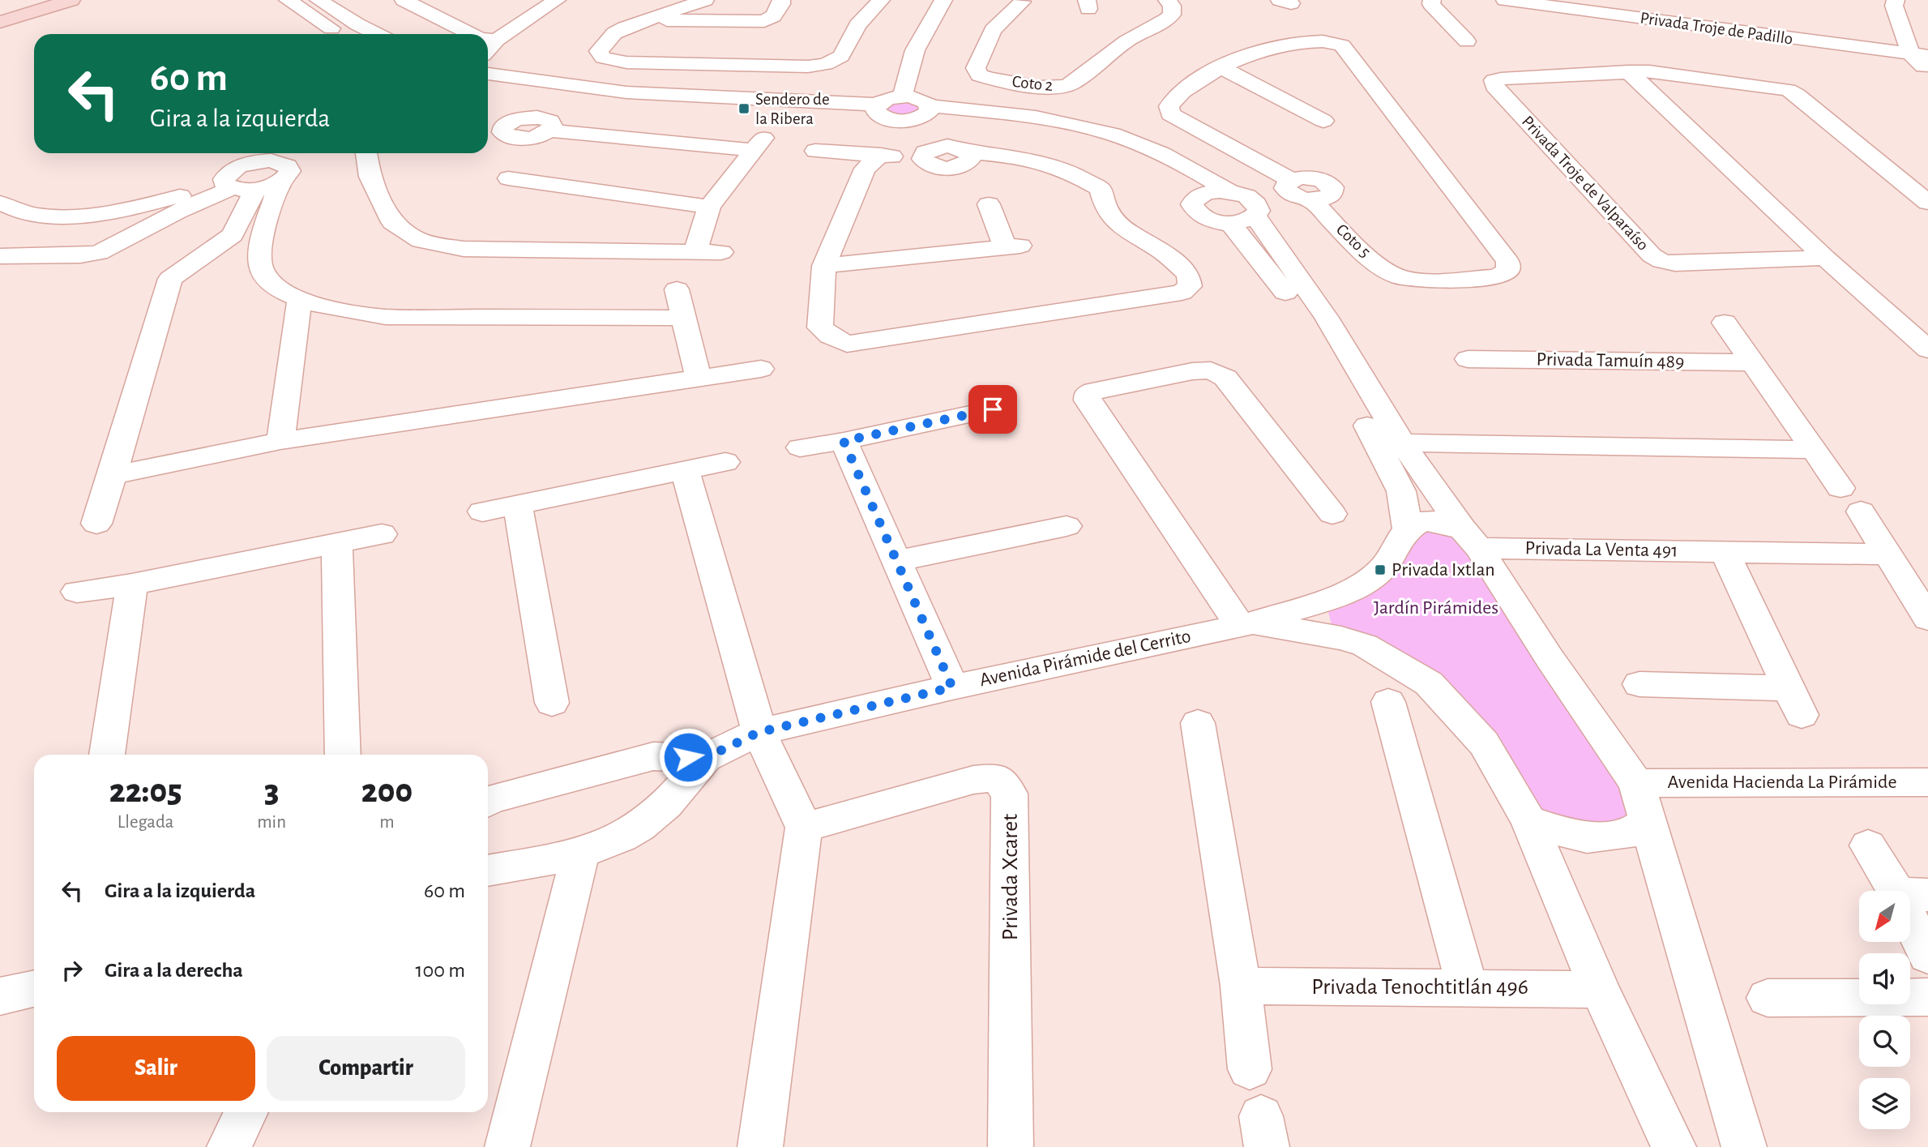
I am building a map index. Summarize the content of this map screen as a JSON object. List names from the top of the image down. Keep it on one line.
{"streets":{"street":["Privada Troje de Padillo","Coto 2","Privada Troje de Valparaíso","Coto 5","Privada Tamuín 489","Privada La Venta 491","Avenida Pirámide del Cerrito","Avenida Hacienda La Pirámide","Privada Xcaret","Privada Tenochtitlán 496"]},"crossings":[["Privada La Venta 491","Avenida Pirámide del Cerrito"]],"parks":["Jardín Pirámides"],"places":{"transit":["Sendero de la Ribera","Privada Ixtlan"]},"north":"bottom left","page":{"turn":["60 m","Gira a la izquierda"],"eta":["22:05","Llegada","3","min","200","m"],"list":[{"name":"Gira a la izquierda","value":"60 m"},{"name":"Gira a la derecha","value":"100 m"}],"buttons":["Salir","Compartir"]}}
